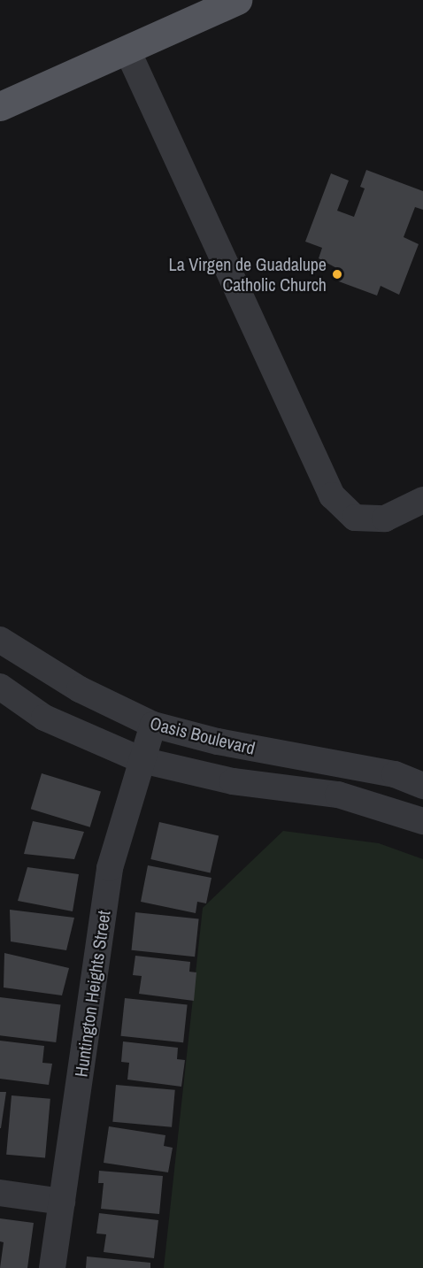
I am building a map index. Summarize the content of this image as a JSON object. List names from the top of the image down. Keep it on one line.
{"streets":{"street":["Oasis Boulevard","Huntington Heights Street"]},"crossings":[["Oasis Boulevard","Huntington Heights Street"]],"places":["La Virgen de Guadalupe Catholic Church"]}
